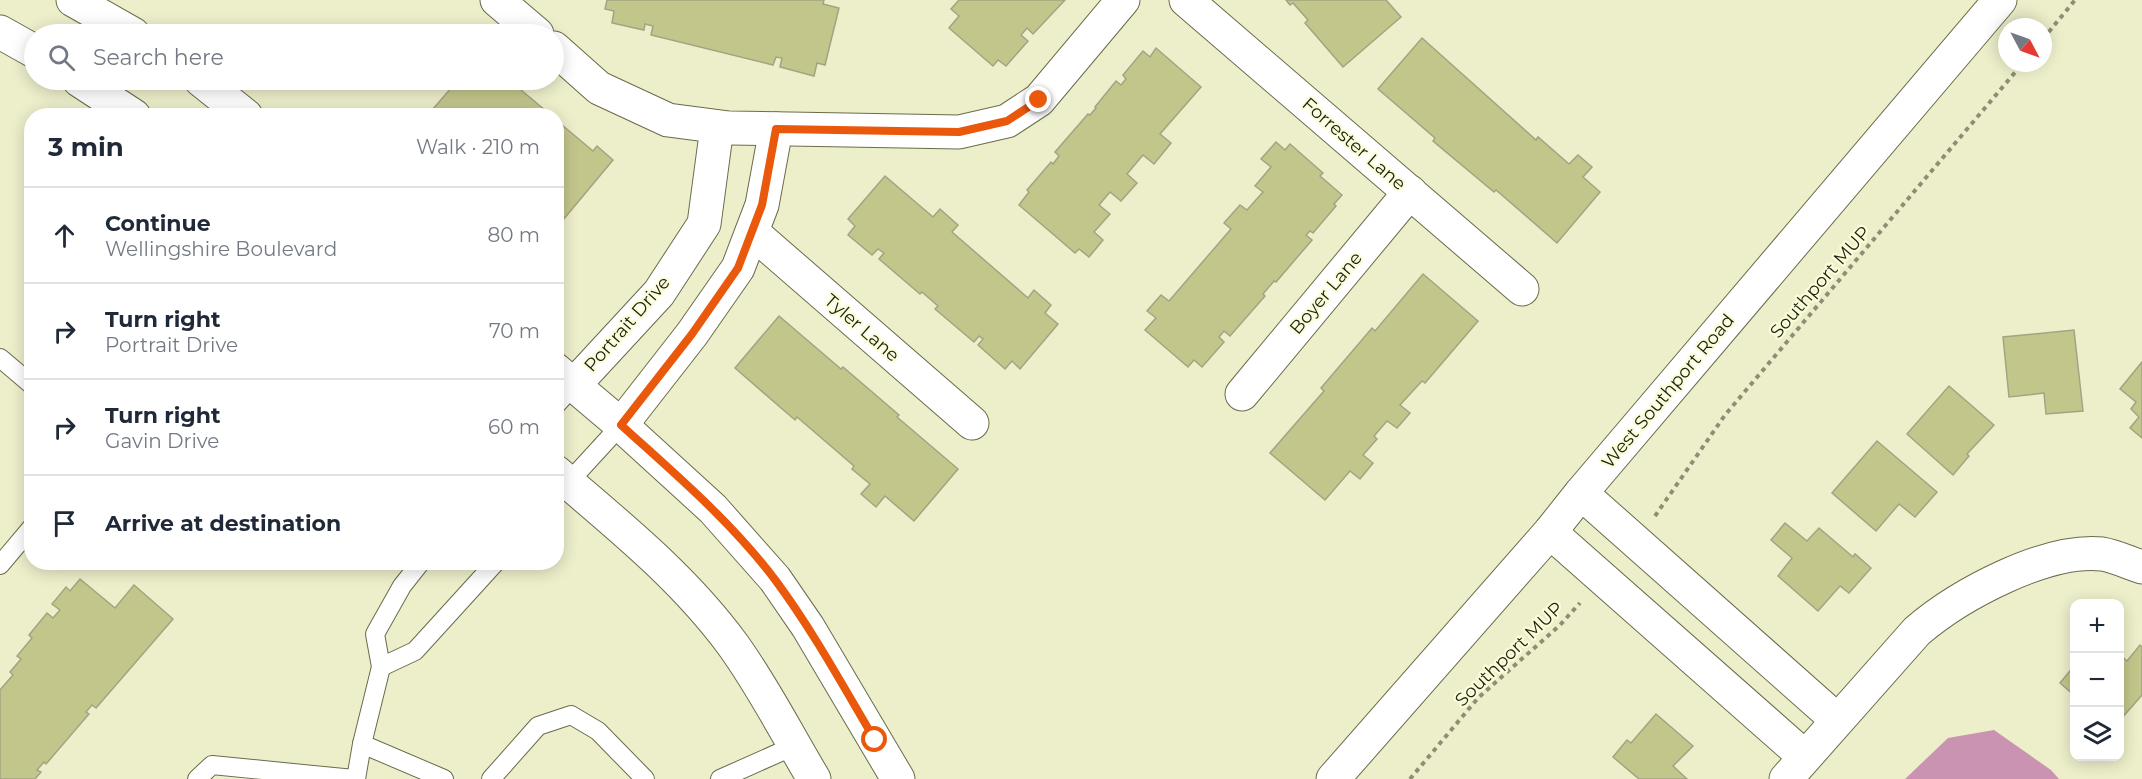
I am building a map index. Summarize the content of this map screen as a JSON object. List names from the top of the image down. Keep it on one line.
{"streets":{"street":["Forrester Lane","Boyer Lane","Portrait Drive","Tyler Lane","West Southport Road"],"path":["Southport MUP"]},"crossings":[["Forrester Lane","Boyer Lane"]],"north":"bottom right","page":{"search":"Search here","heading":["3 min","Walk · 210 m"],"list":[["Continue","Wellingshire Boulevard","80 m"],["Turn right","Portrait Drive","70 m"],["Turn right","Gavin Drive","60 m"],"Arrive at destination"],"map_buttons":["+","−"]}}
